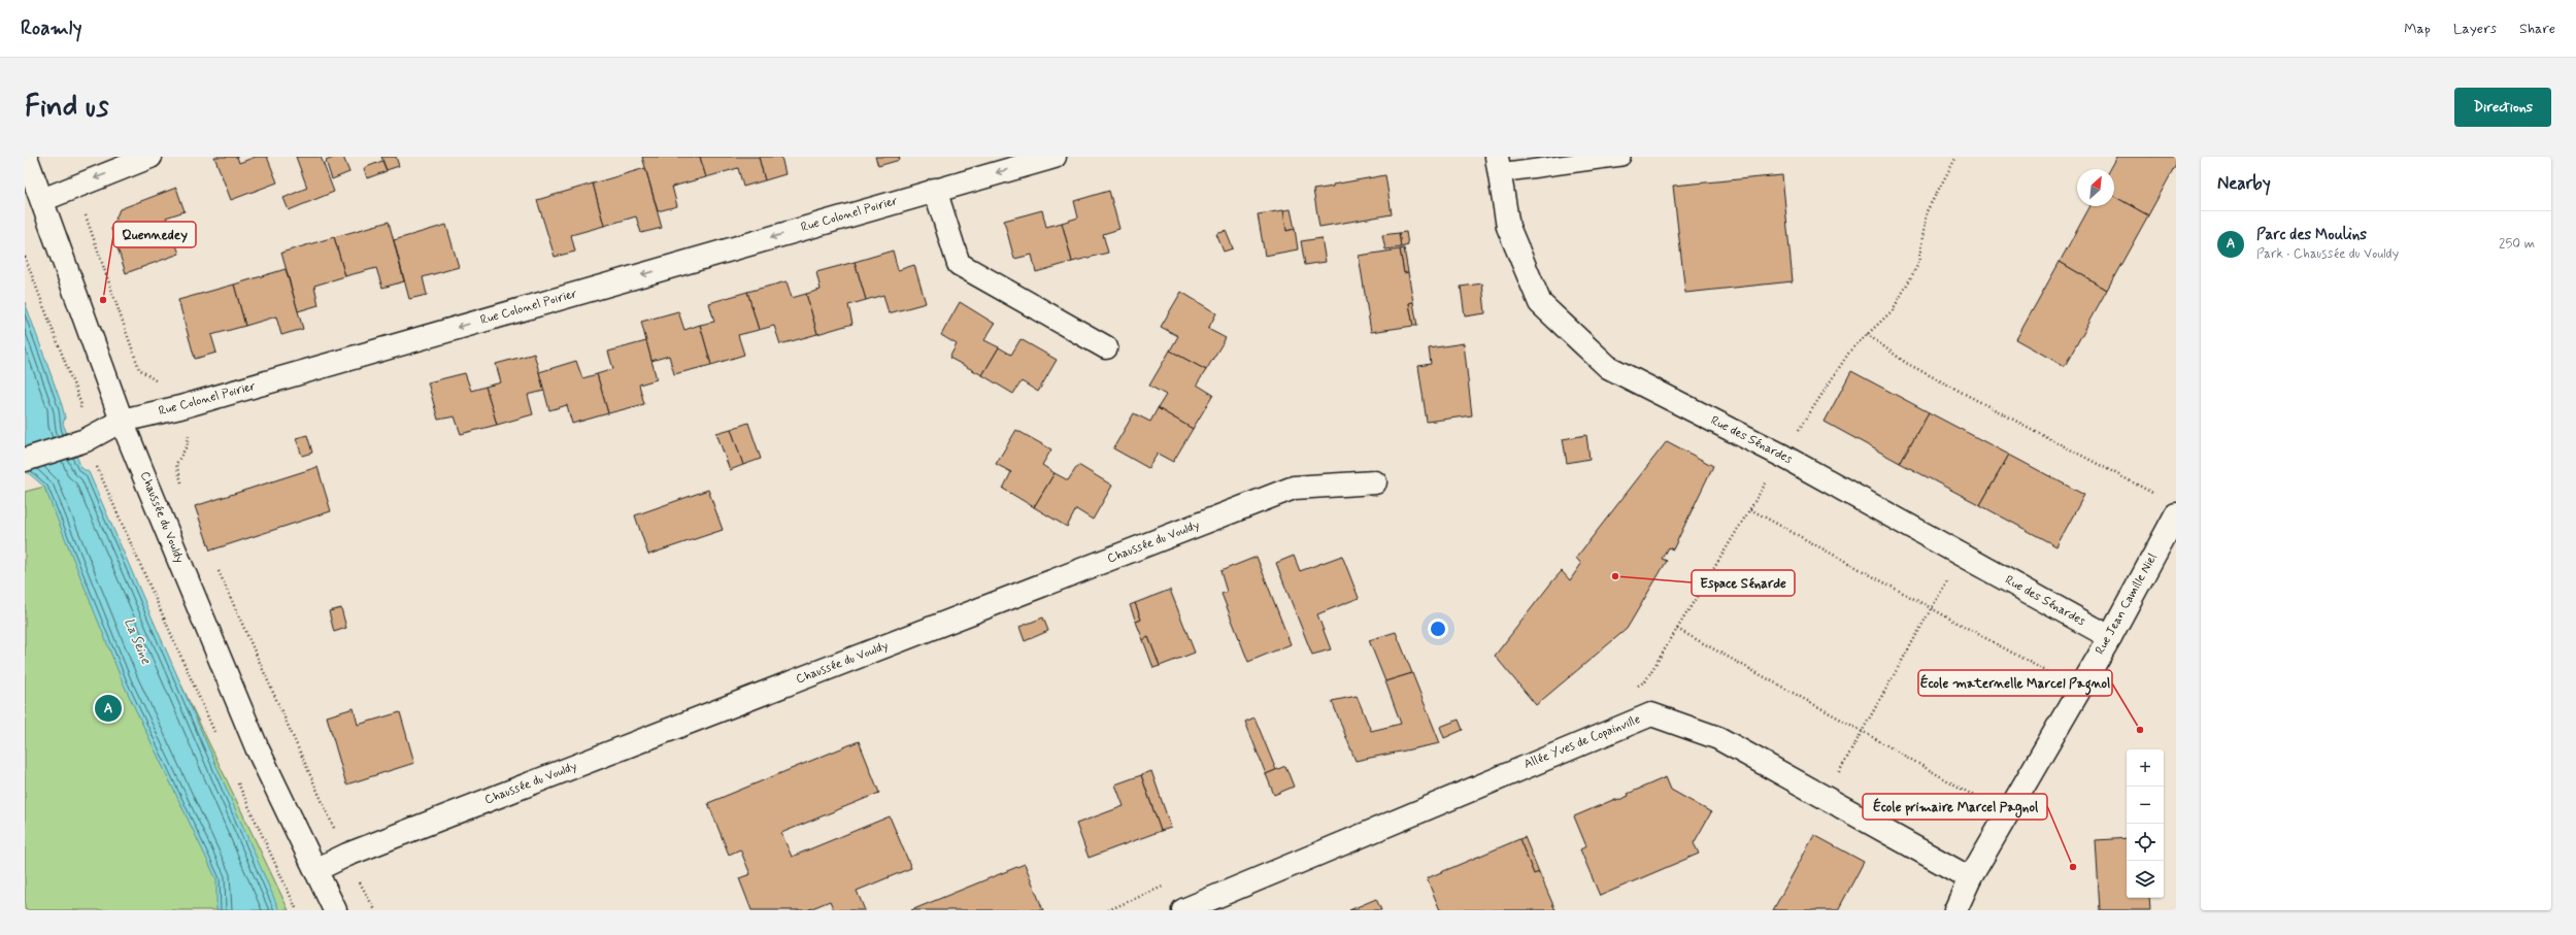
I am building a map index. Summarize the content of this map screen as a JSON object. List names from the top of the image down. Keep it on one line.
{"streets":{"street":["Rue Colonel Poirier","Rue des Sénardes","Chaussée du Vouldy","Rue Jean Camille Niel","Allée Yves de Copainville"]},"crossings":[["Rue Colonel Poirier","Chaussée du Vouldy"],["Rue des Sénardes","Rue Jean Camille Niel"],["Rue Jean Camille Niel","Allée Yves de Copainville"]],"one_way":["Rue Colonel Poirier"],"water":["La Seine"],"places":["Quennedey","Espace Sénarde","École maternelle Marcel Pagnol","École primaire Marcel Pagnol"],"north":"top right","page":{"header":"Roamly","nav":["Map","Layers","Share"],"buttons":"Directions","title":"Find us","heading":"Nearby","list":[{"mark":"A","name":"Parc des Moulins","note":"Park · Chaussée du Vouldy","value":"250 m"}],"pins":"A","map_buttons":["+","−"]}}
